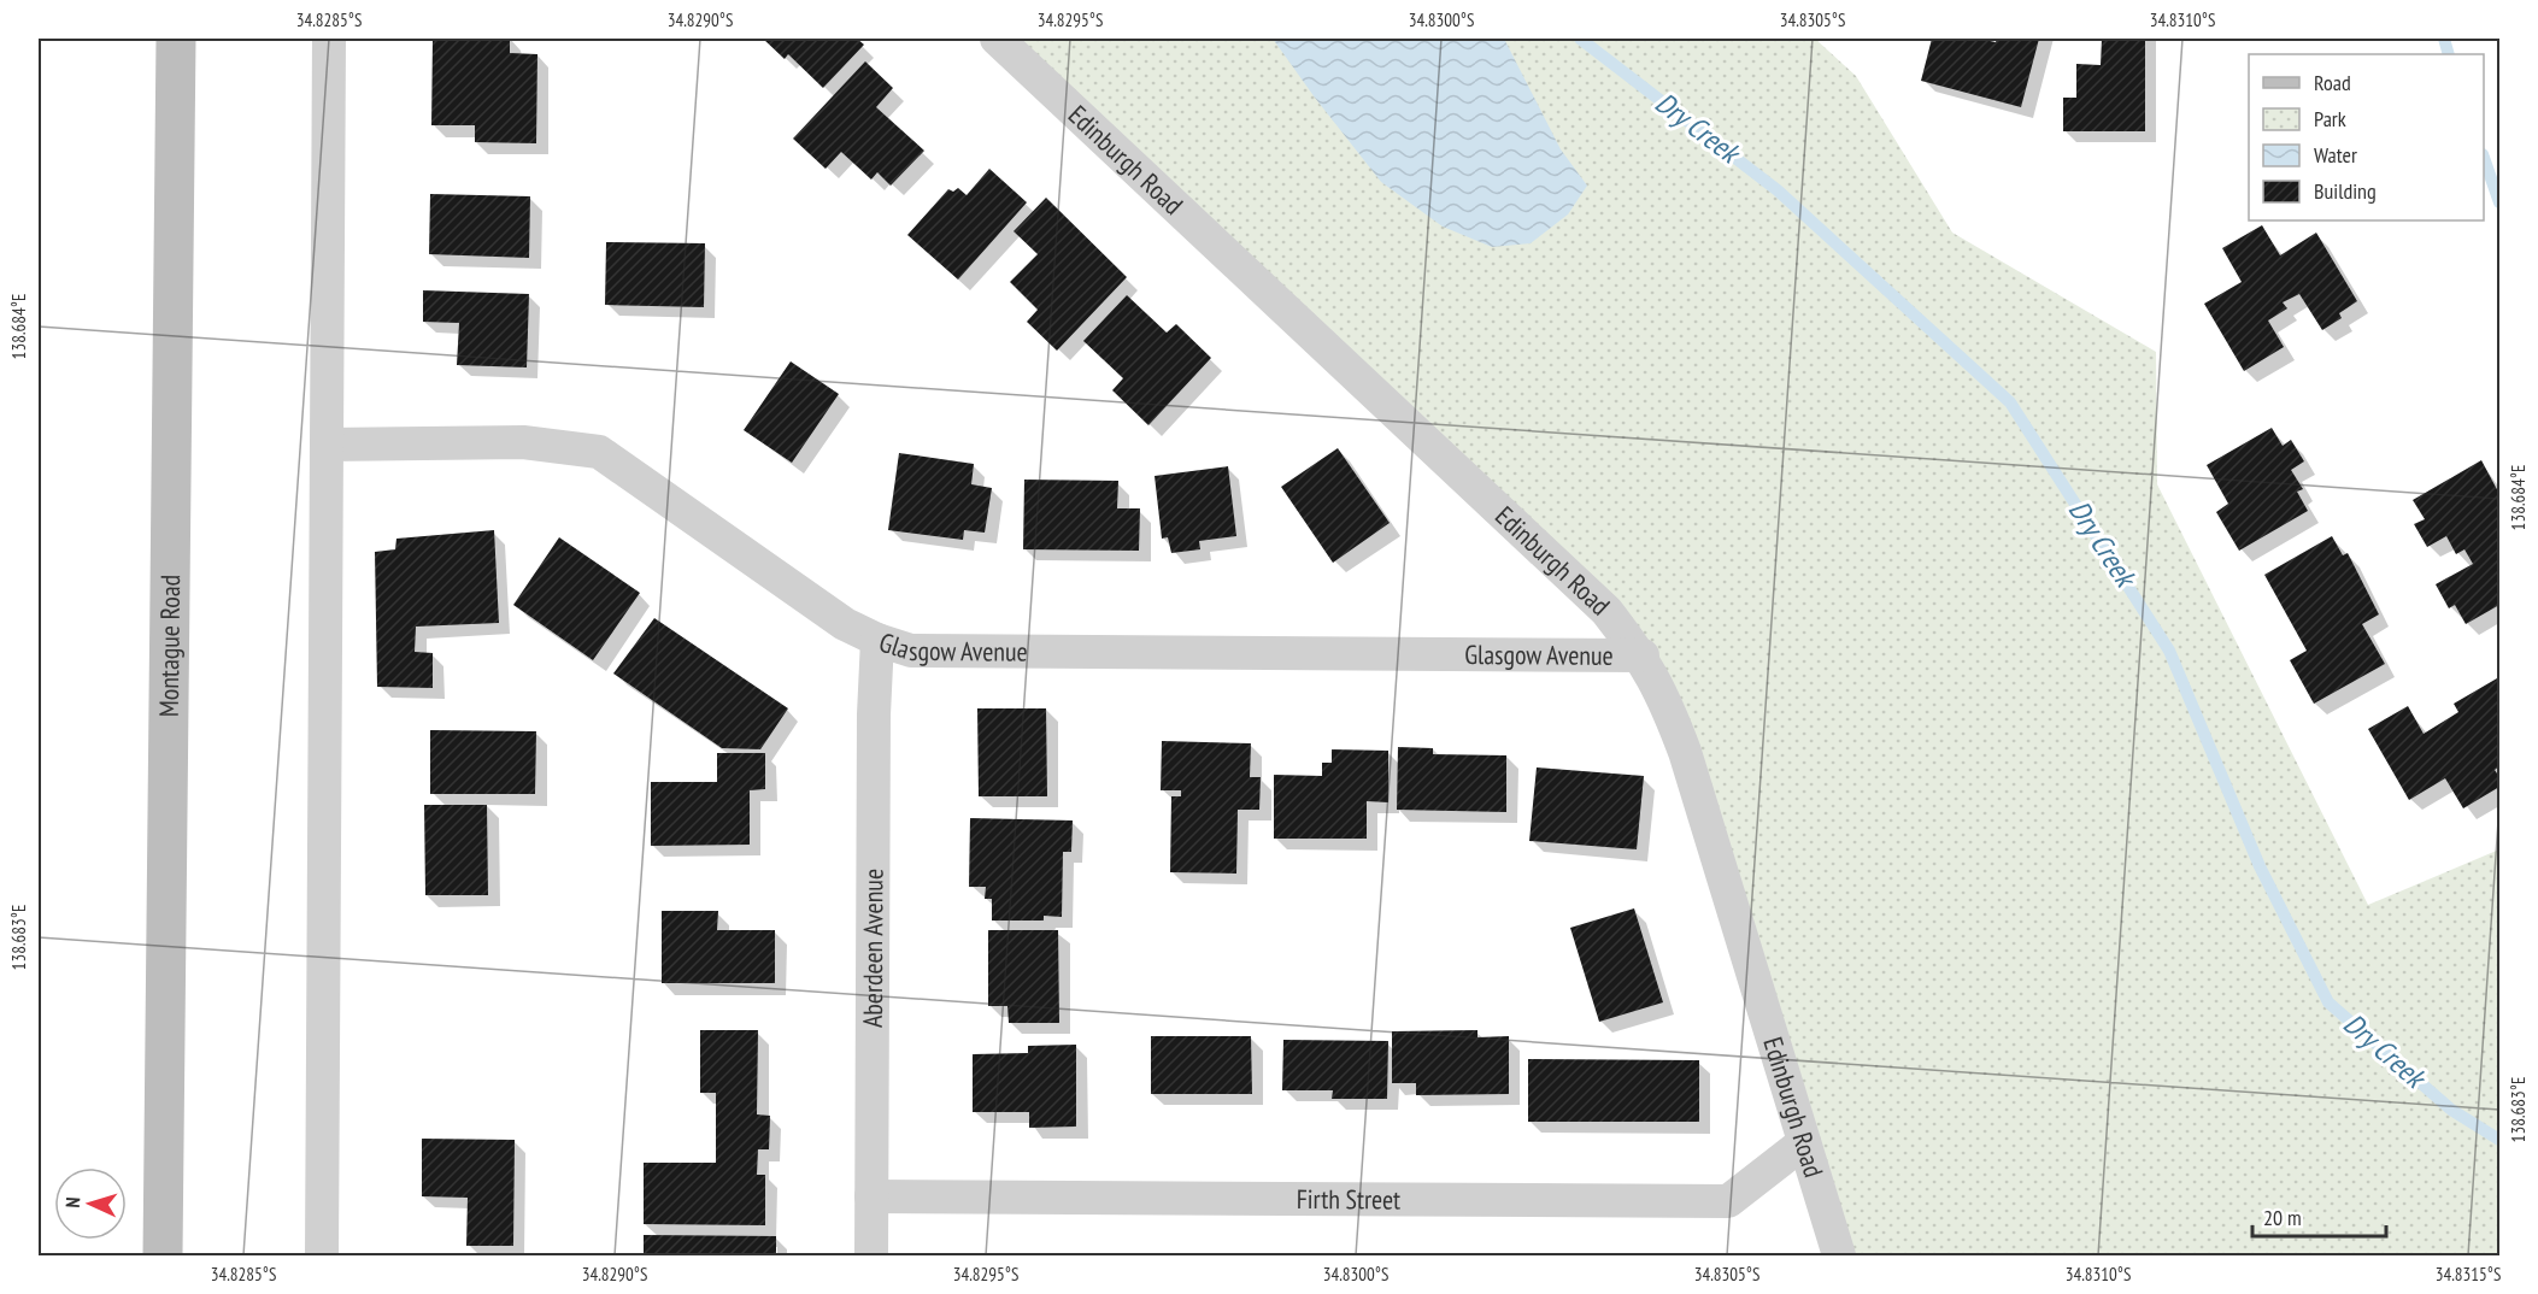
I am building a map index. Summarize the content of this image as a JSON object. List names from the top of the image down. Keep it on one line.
{"streets":{"main road":["Montague Road"],"street":["Edinburgh Road","Glasgow Avenue","Aberdeen Avenue","Firth Street"]},"crossings":[["Edinburgh Road","Glasgow Avenue"],["Edinburgh Road","Firth Street"],["Glasgow Avenue","Aberdeen Avenue"],["Aberdeen Avenue","Firth Street"]],"water":["Dry Creek"],"legend":["Road","Park","Water","Building"],"scale_bar":"20 m","north":"left","coordinates":["34.8285°S","34.8290°S","34.8295°S","34.8300°S","34.8305°S","34.8310°S","138.684°E","138.683°E","34.8315°S"]}
